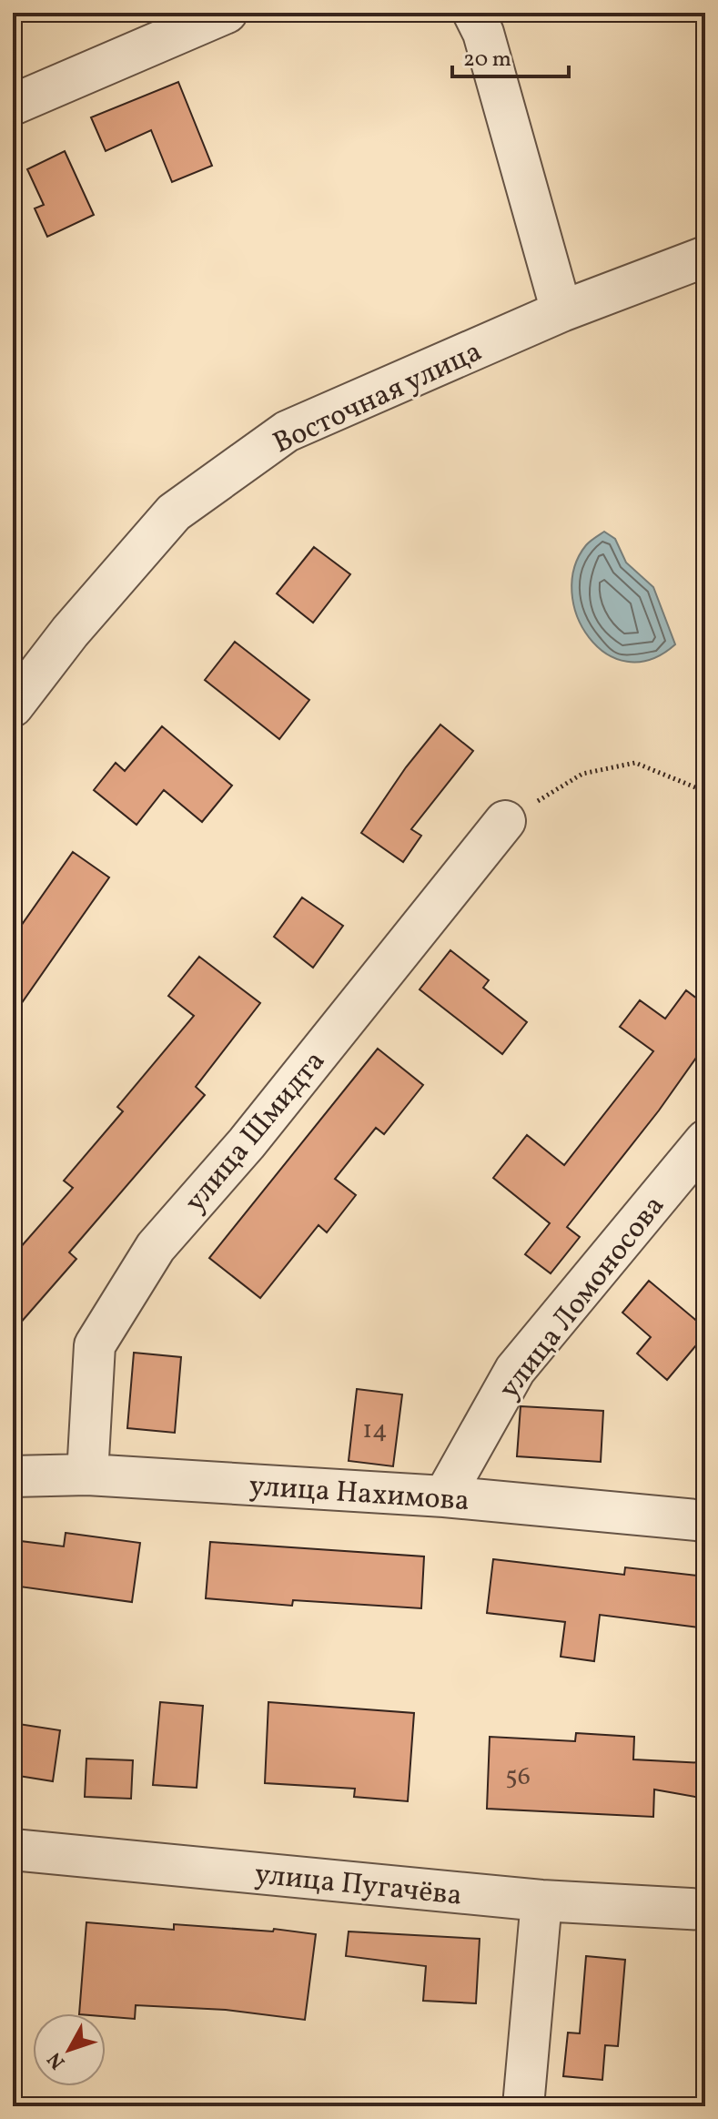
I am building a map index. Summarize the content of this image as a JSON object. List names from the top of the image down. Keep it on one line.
{"streets":{"street":["Восточная улица","улица Шмидта","улица Ломоносова","улица Нахимова","улица Пугачёва"]},"crossings":[["улица Шмидта","улица Нахимова"],["улица Ломоносова","улица Нахимова"]],"house_numbers":["14","56"],"scale_bar":"20 m","north":"bottom left"}
